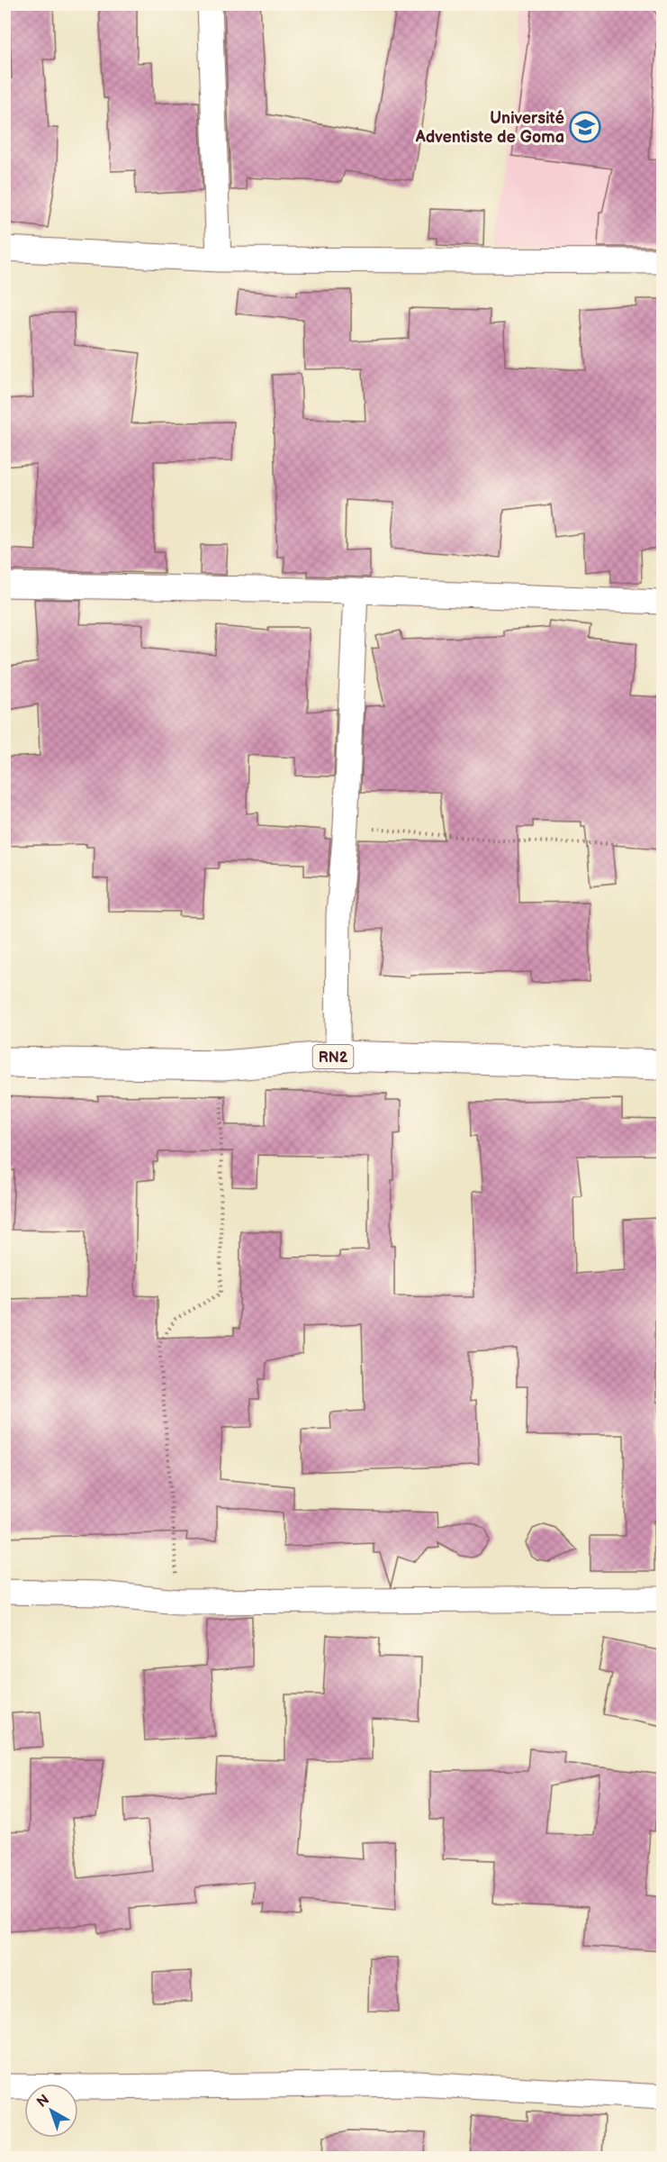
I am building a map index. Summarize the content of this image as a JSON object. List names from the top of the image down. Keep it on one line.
{"streets":{"highway":["RN2"]},"places":{"school or university":["Université Adventiste de Goma"]},"north":"top left"}
